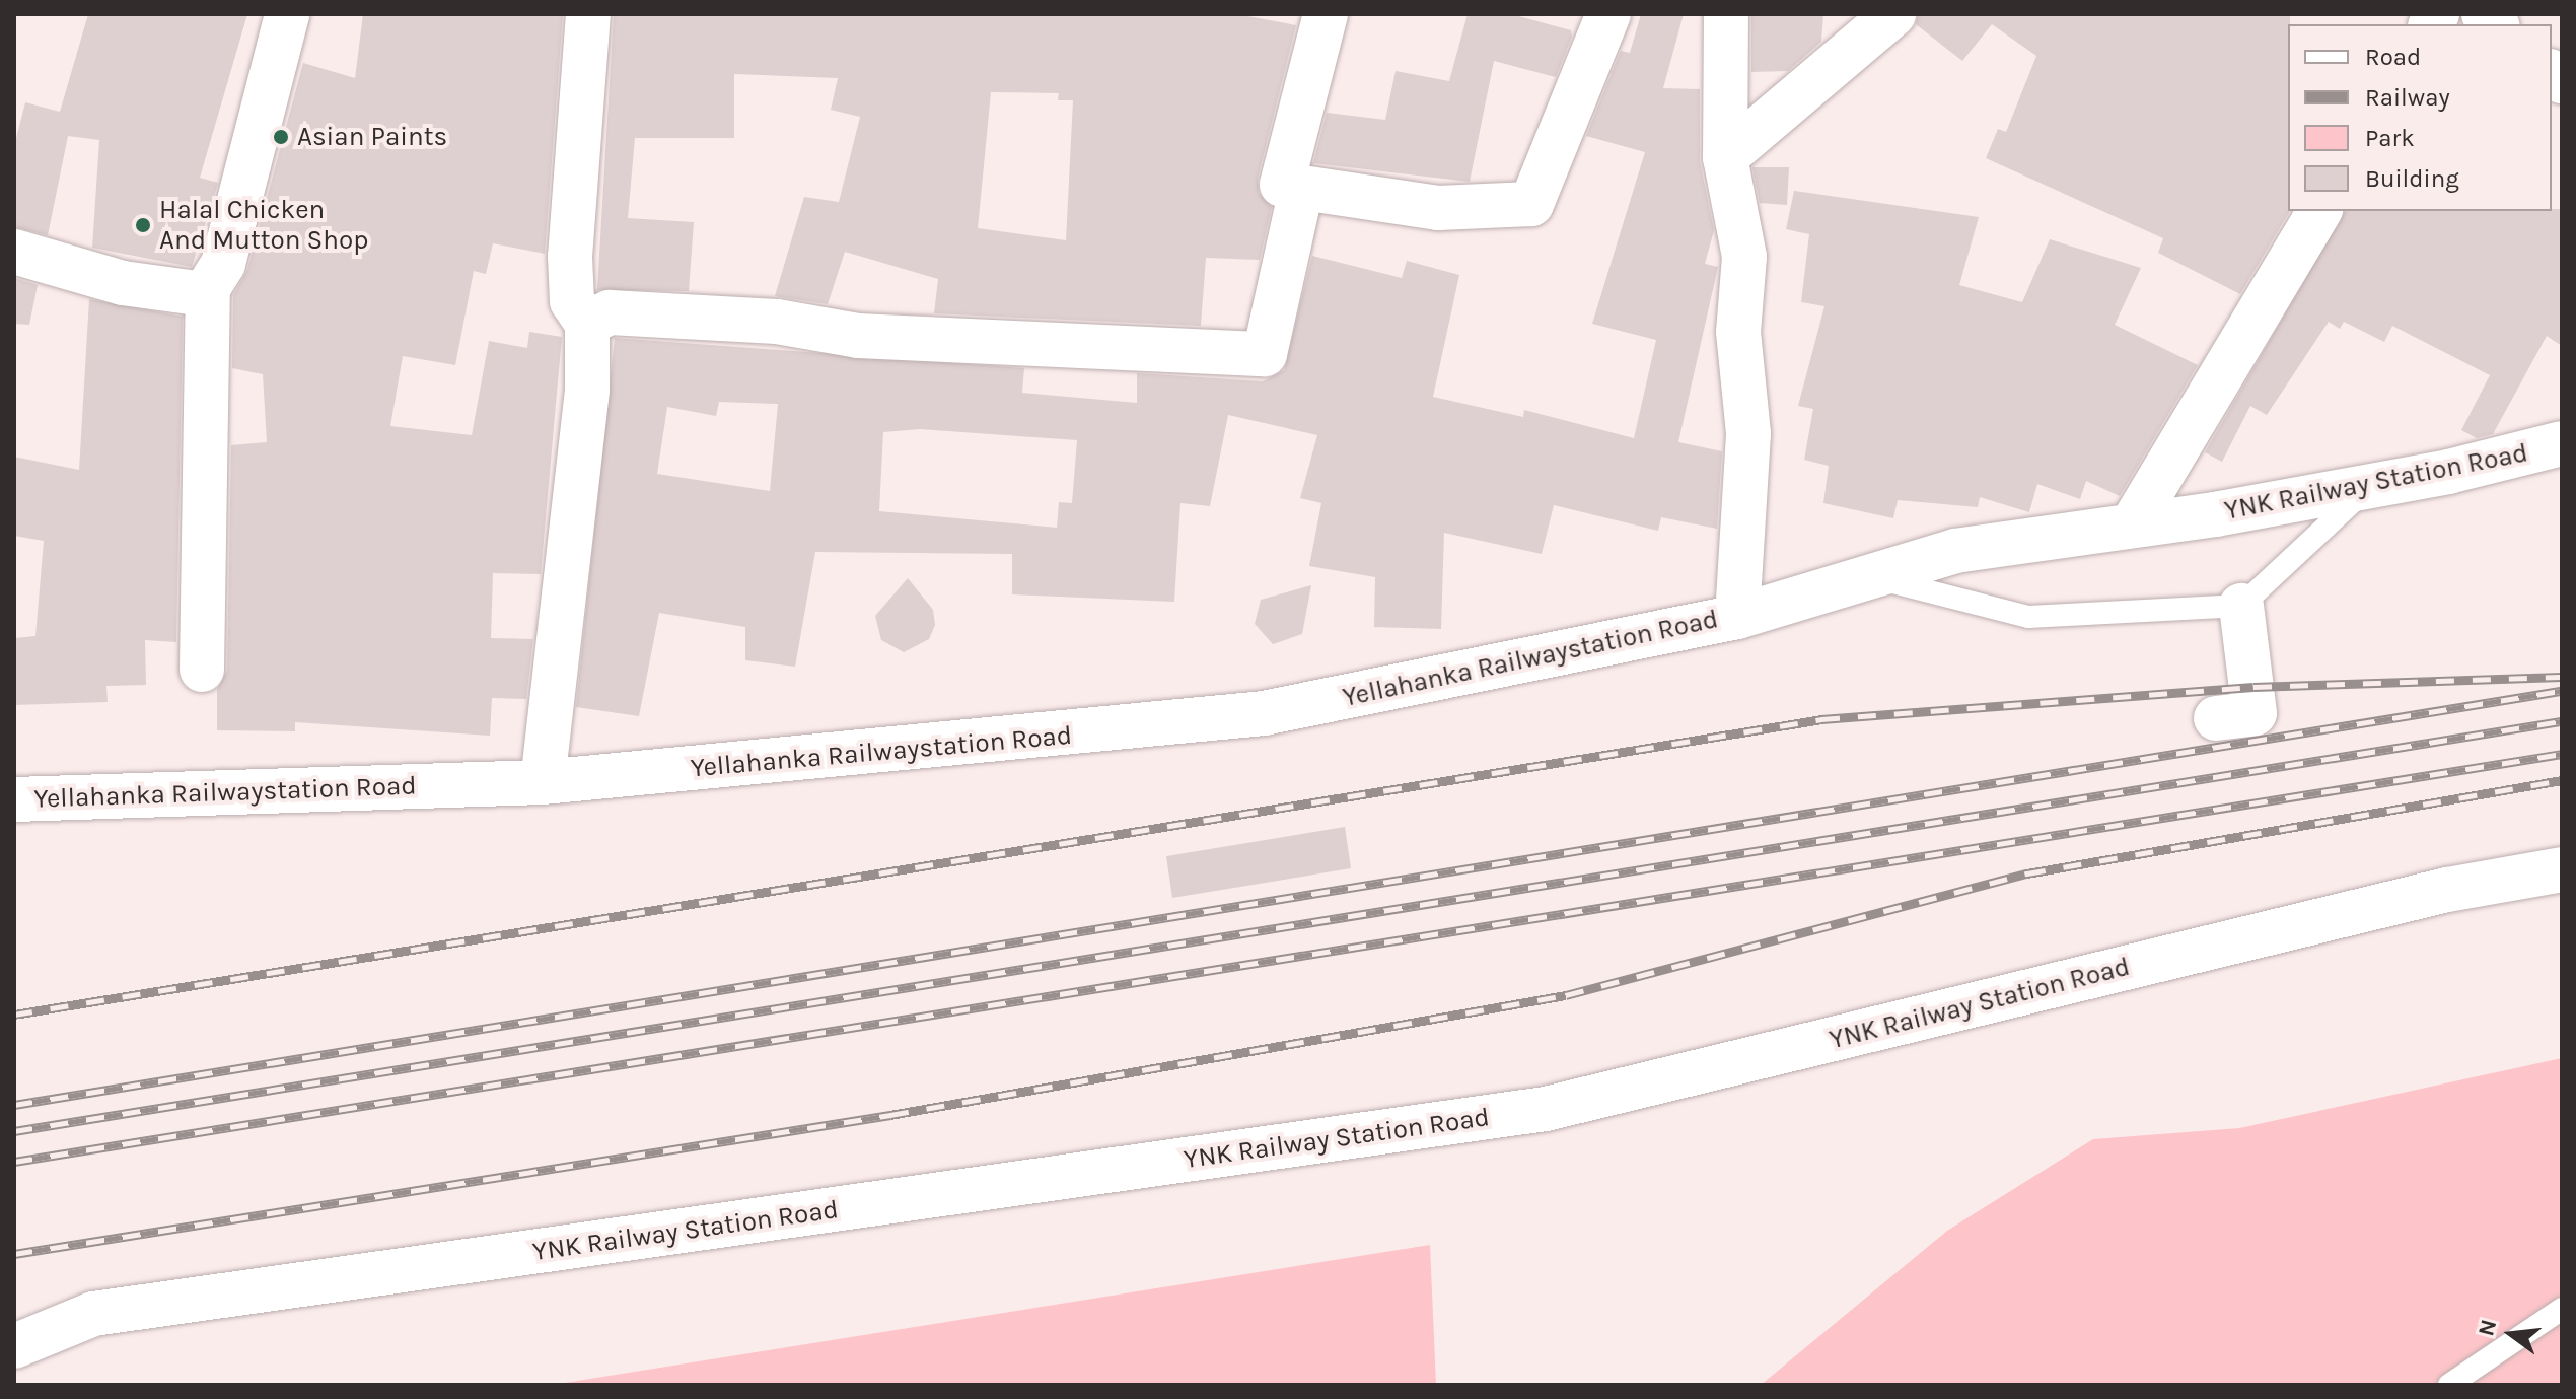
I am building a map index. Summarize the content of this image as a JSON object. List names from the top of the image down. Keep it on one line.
{"streets":{"street":["YNK Railway Station Road","Yellahanka Railwaystation Road"]},"crossings":[["YNK Railway Station Road","Yellahanka Railwaystation Road"]],"places":["Asian Paints","Halal Chicken And Mutton Shop"],"legend":["Road","Railway","Park","Building"],"north":"left"}
